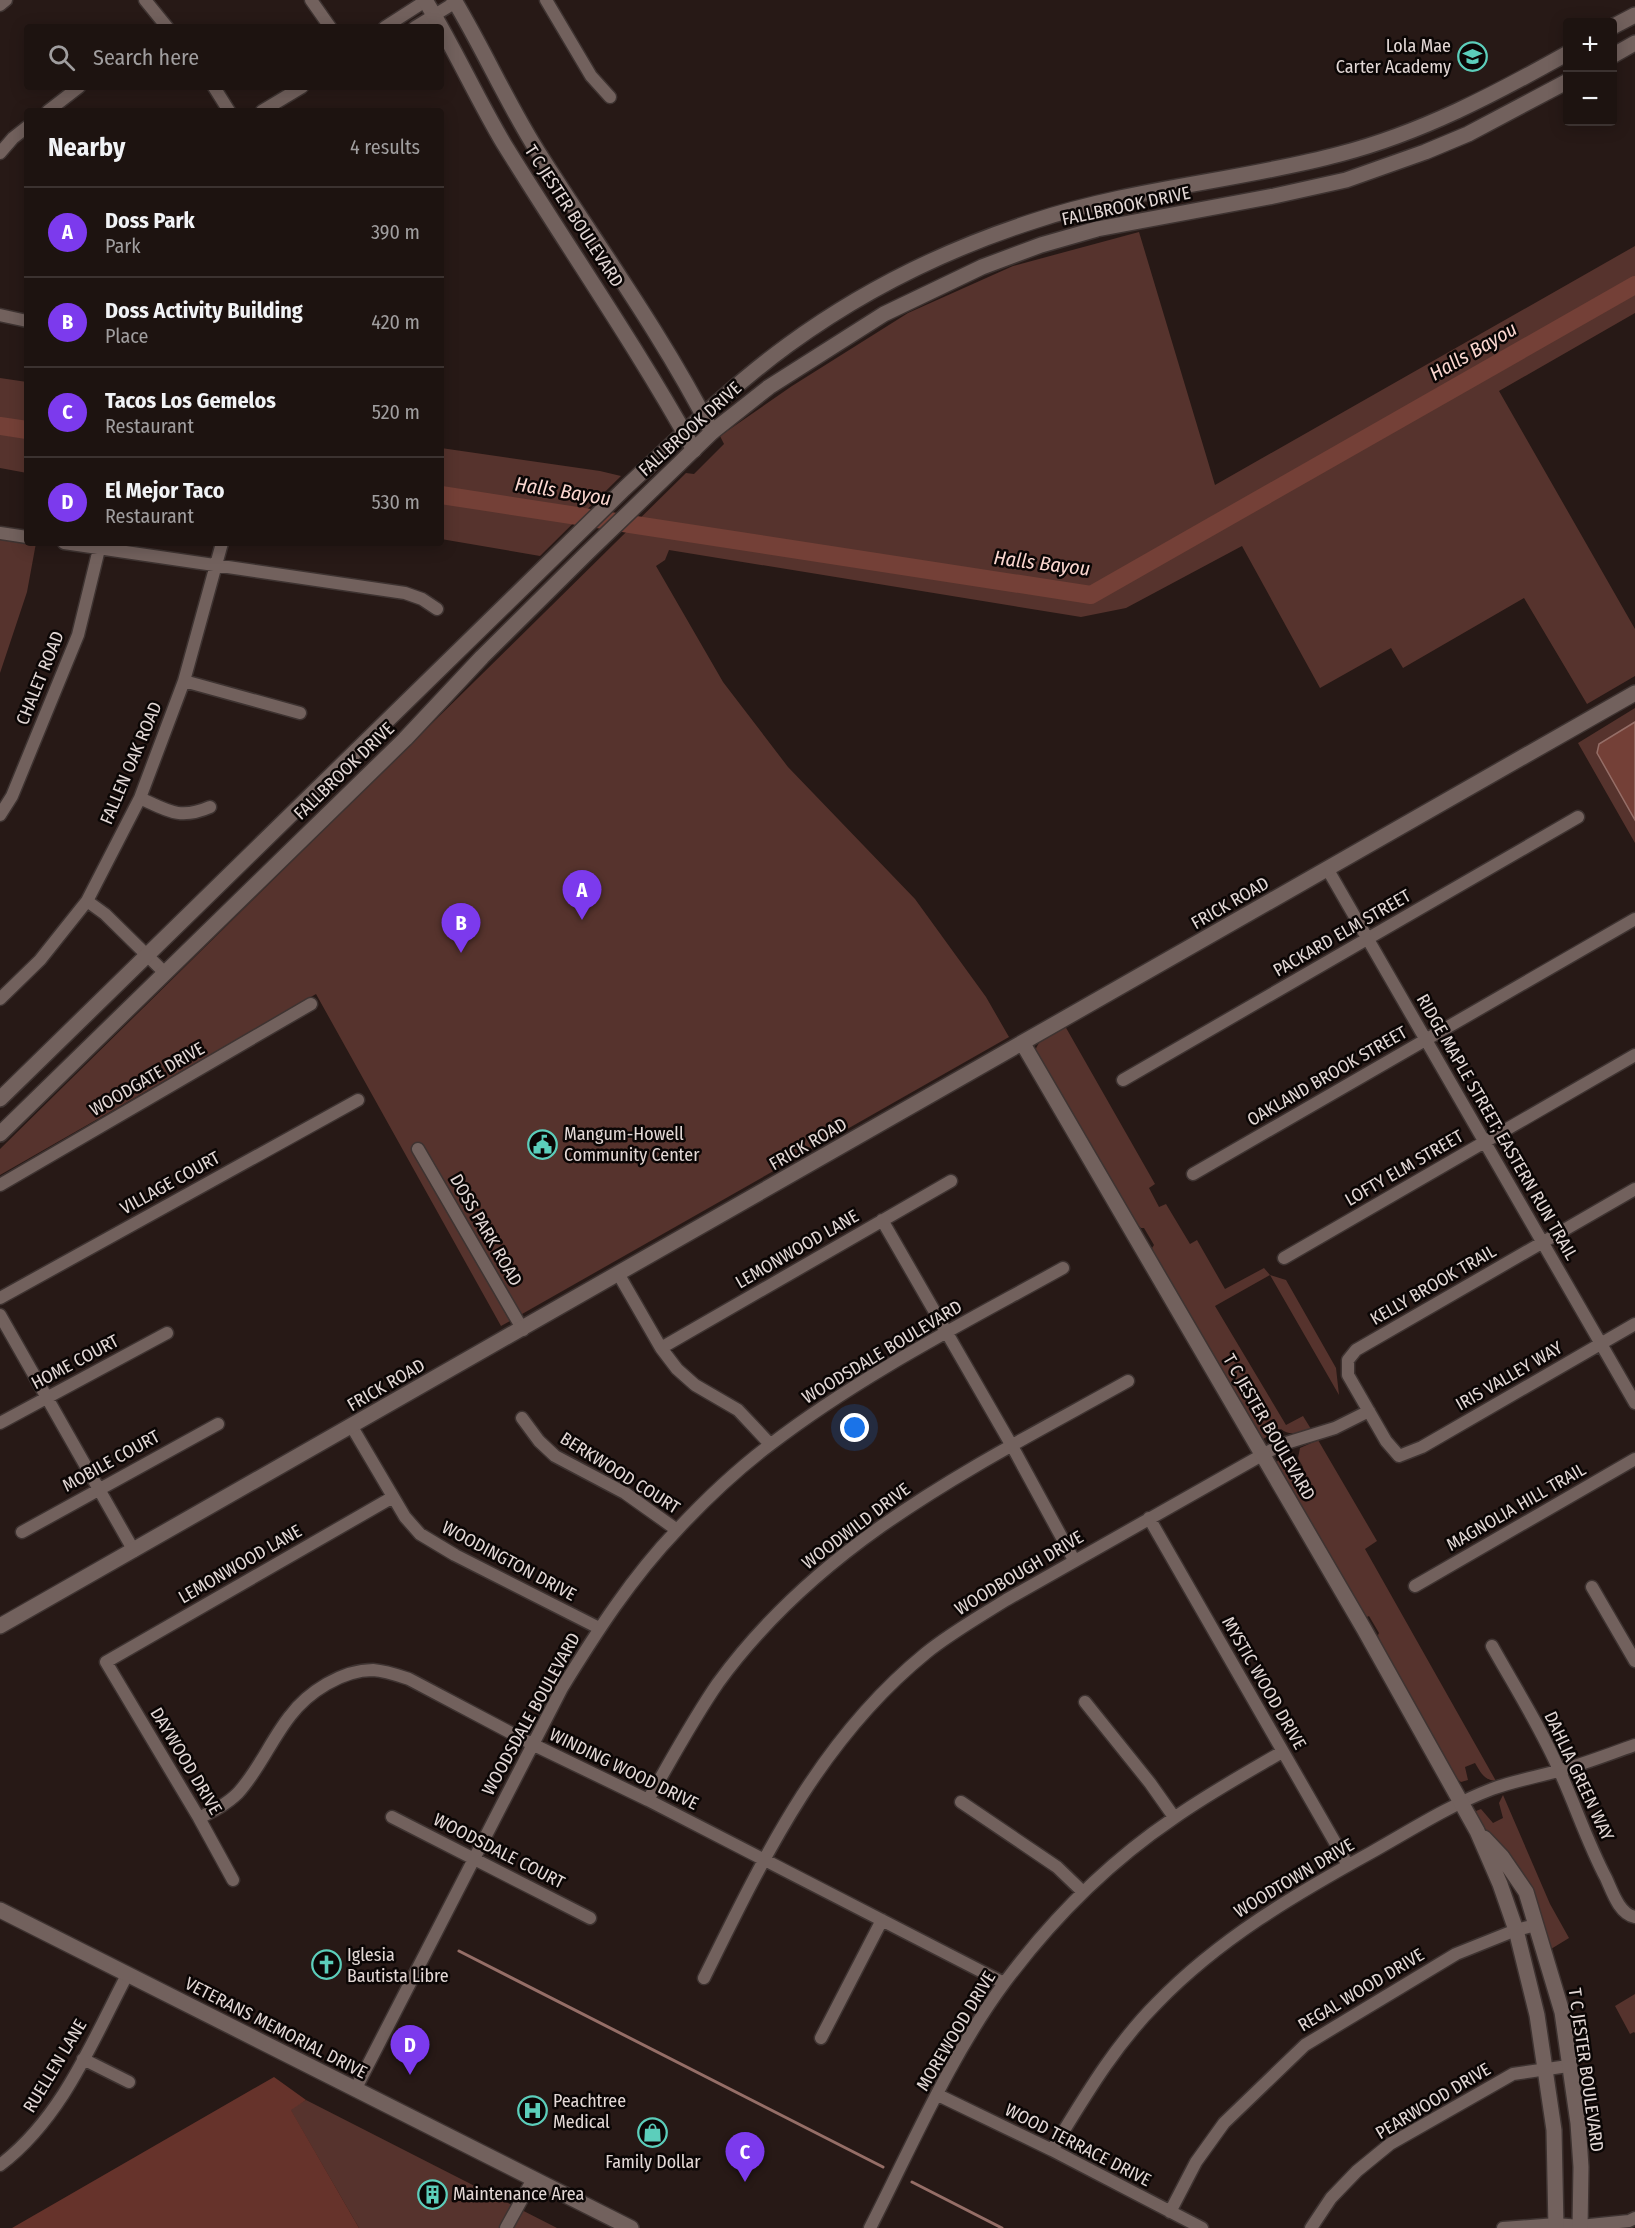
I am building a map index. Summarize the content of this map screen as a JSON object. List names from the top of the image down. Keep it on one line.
{"streets":{"main road":["FALLBROOK DRIVE","T C JESTER BOULEVARD","FRICK ROAD","VETERANS MEMORIAL DRIVE"],"street":["CHALET ROAD","FALLEN OAK ROAD","PACKARD ELM STREET","OAKLAND BROOK STREET","WOODGATE DRIVE","RIDGE MAPLE STREET; EASTERN RUN TRAIL","LOFTY ELM STREET","VILLAGE COURT","DOSS PARK ROAD","LEMONWOOD LANE","KELLY BROOK TRAIL","WOODSDALE BOULEVARD","HOME COURT","IRIS VALLEY WAY","MOBILE COURT","BERKWOOD COURT","MAGNOLIA HILL TRAIL","WOODWILD DRIVE","WOODINGTON DRIVE","WOODBOUGH DRIVE","MYSTIC WOOD DRIVE","DAYWOOD DRIVE","WINDING WOOD DRIVE","DAHLIA GREEN WAY","WOODSDALE COURT","WOODTOWN DRIVE","REGAL WOOD DRIVE","MOREWOOD DRIVE","RUELLEN LANE","PEARWOOD DRIVE","WOOD TERRACE DRIVE"]},"crossings":[["FALLBROOK DRIVE","T C JESTER BOULEVARD"],["T C JESTER BOULEVARD","FRICK ROAD"],["T C JESTER BOULEVARD","WOODBOUGH DRIVE"],["T C JESTER BOULEVARD","WOODTOWN DRIVE"],["T C JESTER BOULEVARD","REGAL WOOD DRIVE"],["T C JESTER BOULEVARD","PEARWOOD DRIVE"],["FRICK ROAD","RIDGE MAPLE STREET; EASTERN RUN TRAIL"],["FRICK ROAD","DOSS PARK ROAD"],["FRICK ROAD","WOODINGTON DRIVE"],["PACKARD ELM STREET","RIDGE MAPLE STREET; EASTERN RUN TRAIL"],["OAKLAND BROOK STREET","RIDGE MAPLE STREET; EASTERN RUN TRAIL"],["RIDGE MAPLE STREET; EASTERN RUN TRAIL","LOFTY ELM STREET"],["RIDGE MAPLE STREET; EASTERN RUN TRAIL","KELLY BROOK TRAIL"],["RIDGE MAPLE STREET; EASTERN RUN TRAIL","IRIS VALLEY WAY"],["LEMONWOOD LANE","WOODINGTON DRIVE"],["LEMONWOOD LANE","DAYWOOD DRIVE"],["KELLY BROOK TRAIL","IRIS VALLEY WAY"],["KELLY BROOK TRAIL","WOODBOUGH DRIVE"],["WOODSDALE BOULEVARD","BERKWOOD COURT"],["WOODSDALE BOULEVARD","WOODINGTON DRIVE"],["WOODSDALE BOULEVARD","WINDING WOOD DRIVE"],["WOODSDALE BOULEVARD","WOODSDALE COURT"],["WOODSDALE BOULEVARD","VETERANS MEMORIAL DRIVE"],["WOODWILD DRIVE","WINDING WOOD DRIVE"],["WOODBOUGH DRIVE","MYSTIC WOOD DRIVE"],["WOODBOUGH DRIVE","WINDING WOOD DRIVE"],["MYSTIC WOOD DRIVE","WOODTOWN DRIVE"],["MYSTIC WOOD DRIVE","MOREWOOD DRIVE"],["DAYWOOD DRIVE","WINDING WOOD DRIVE"],["WINDING WOOD DRIVE","MOREWOOD DRIVE"],["DAHLIA GREEN WAY","WOODTOWN DRIVE"],["WOODTOWN DRIVE","WOOD TERRACE DRIVE"],["REGAL WOOD DRIVE","WOOD TERRACE DRIVE"],["VETERANS MEMORIAL DRIVE","RUELLEN LANE"],["MOREWOOD DRIVE","WOOD TERRACE DRIVE"]],"water":["Halls Bayou"],"places":{"school or university":["Lola Mae Carter Academy"],"public building":["Mangum-Howell Community Center"],"church":["Iglesia Bautista Libre"],"hospital":["Peachtree Medical"],"shop":["Family Dollar"],"building":["Maintenance Area"]},"page":{"map_buttons":["+","−"],"search":"Search here","heading":["Nearby","4 results"],"list":[{"mark":"A","name":"Doss Park","note":"Park","value":"390 m"},{"mark":"B","name":"Doss Activity Building","note":"Place","value":"420 m"},{"mark":"C","name":"Tacos Los Gemelos","note":"Restaurant","value":"520 m"},{"mark":"D","name":"El Mejor Taco","note":"Restaurant","value":"530 m"}],"pins":["A","B","D","C"]}}
